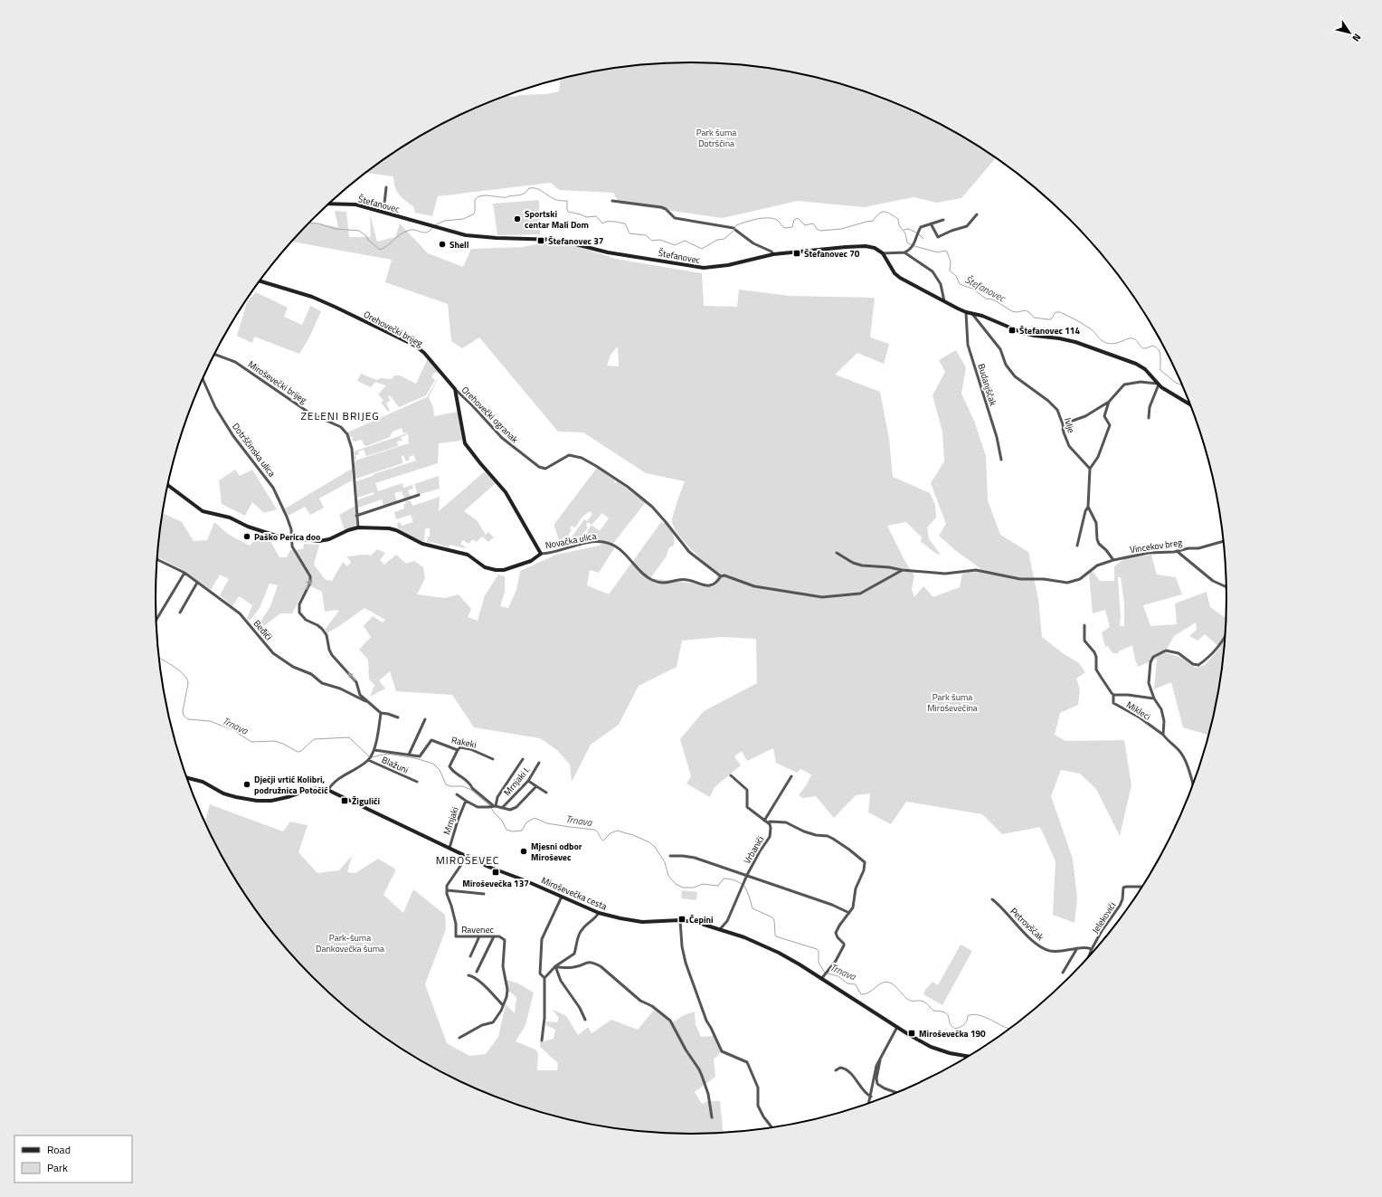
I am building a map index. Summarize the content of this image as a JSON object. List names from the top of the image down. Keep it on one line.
{"streets":{"street":["Štefanovec","Orehovečki brijeg","Miroševečki brijeg","Budanjščak","Orehovečki ogranak","Ivlje","Dotrščinska ulica","Novačka ulica","Vincekov breg","Beđići","Mikleci","Rakeki","Blažuni","Mrnjaki I.","Mrnjaki","Vrbanići","Miroševečka cesta","Jelekovići","Petrovščak","Ravenec"]},"crossings":[["Orehovečki brijeg","Orehovečki ogranak"],["Miroševečki brijeg","Novačka ulica"],["Orehovečki ogranak","Novačka ulica"],["Dotrščinska ulica","Novačka ulica"],["Dotrščinska ulica","Beđići"],["Mrnjaki I.","Mrnjaki"],["Mrnjaki","Miroševečka cesta"],["Vrbanići","Miroševečka cesta"],["Jelekovići","Petrovščak"]],"one_way":["Dotrščinska ulica"],"districts":["ZELENI BRIJEG","MIROŠEVEC"],"water":["Štefanovec","Trnava"],"parks":["Park šuma Dotrščina","Park šuma Miroševečina","Park-šuma Dankovečka šuma"],"places":{"other":["Sportski centar Mali Dom","Shell","Paško Perica doo","Dječji vrtić Kolibri, podružnica Potočić","Mjesni odbor Miroševec"],"transit":["Štefanovec 37","Štefanovec 70","Štefanovec 114","Žigulići","Miroševečka 137","Čepini","Miroševečka 190"]},"legend":["Road","Park"],"north":"bottom right"}
